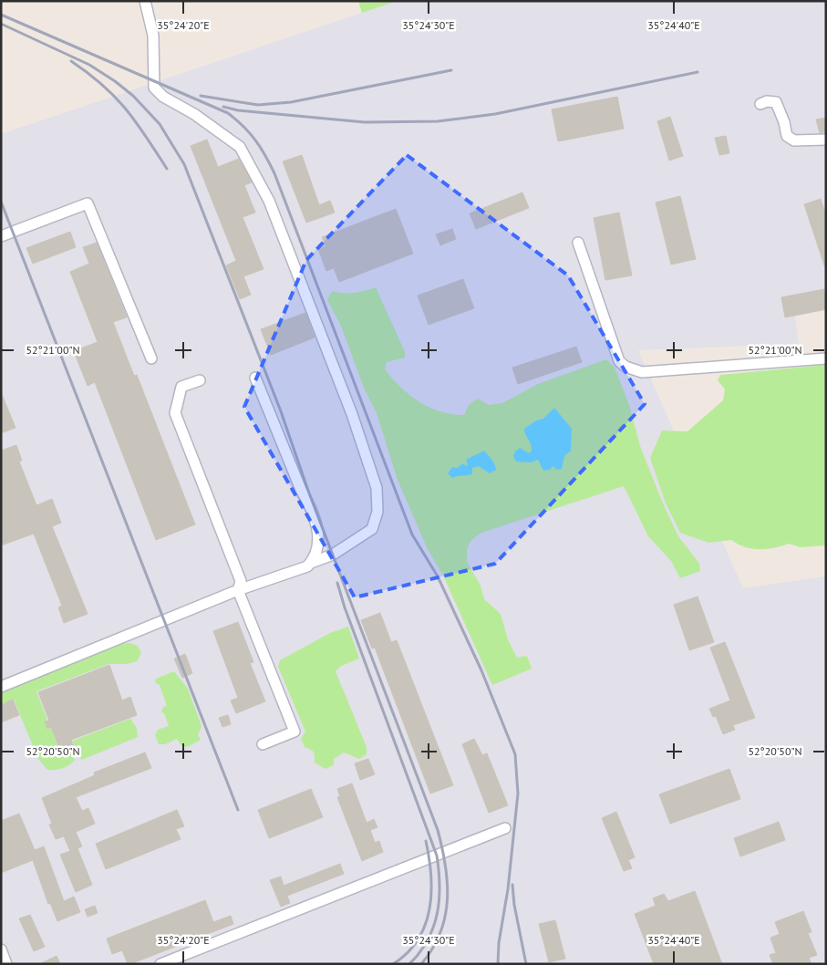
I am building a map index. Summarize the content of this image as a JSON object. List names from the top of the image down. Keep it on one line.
{"coordinates":["35°24'20\"E","35°24'30\"E","35°24'40\"E","52°21'00\"N","52°20'50\"N"]}
